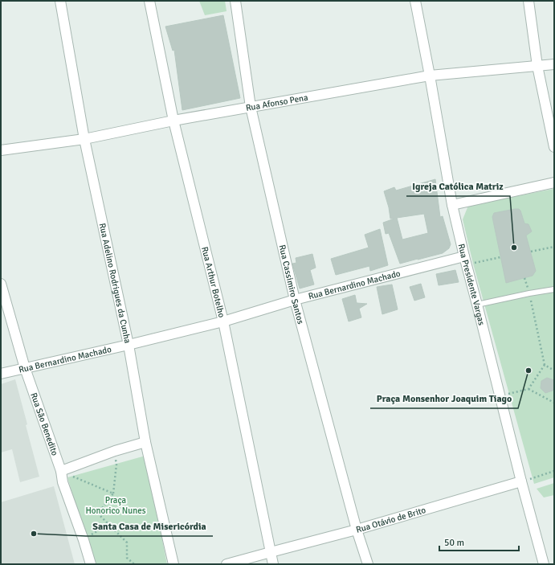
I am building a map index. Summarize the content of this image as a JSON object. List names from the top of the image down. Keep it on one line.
{"streets":{"street":["Rua Afonso Pena","Rua Arthur Botelho","Rua Adelino Rodrigues da Cunha","Rua Cassimiro Santos","Rua Bernardino Machado","Rua Presidente Vargas","Rua São Benedito","Rua Otávio de Brito"]},"crossings":[["Rua Afonso Pena","Rua Arthur Botelho"],["Rua Afonso Pena","Rua Adelino Rodrigues da Cunha"],["Rua Afonso Pena","Rua Cassimiro Santos"],["Rua Afonso Pena","Rua Presidente Vargas"],["Rua Arthur Botelho","Rua Bernardino Machado"],["Rua Arthur Botelho","Rua Otávio de Brito"],["Rua Adelino Rodrigues da Cunha","Rua Bernardino Machado"],["Rua Cassimiro Santos","Rua Bernardino Machado"],["Rua Cassimiro Santos","Rua Otávio de Brito"],["Rua Bernardino Machado","Rua Presidente Vargas"],["Rua Bernardino Machado","Rua São Benedito"],["Rua Presidente Vargas","Rua Otávio de Brito"]],"parks":["Praça Honorico Nunes"],"places":["Igreja Católica Matriz","Praça Monsenhor Joaquim Tiago","Santa Casa de Misericórdia"],"scale_bar":"50 m"}
